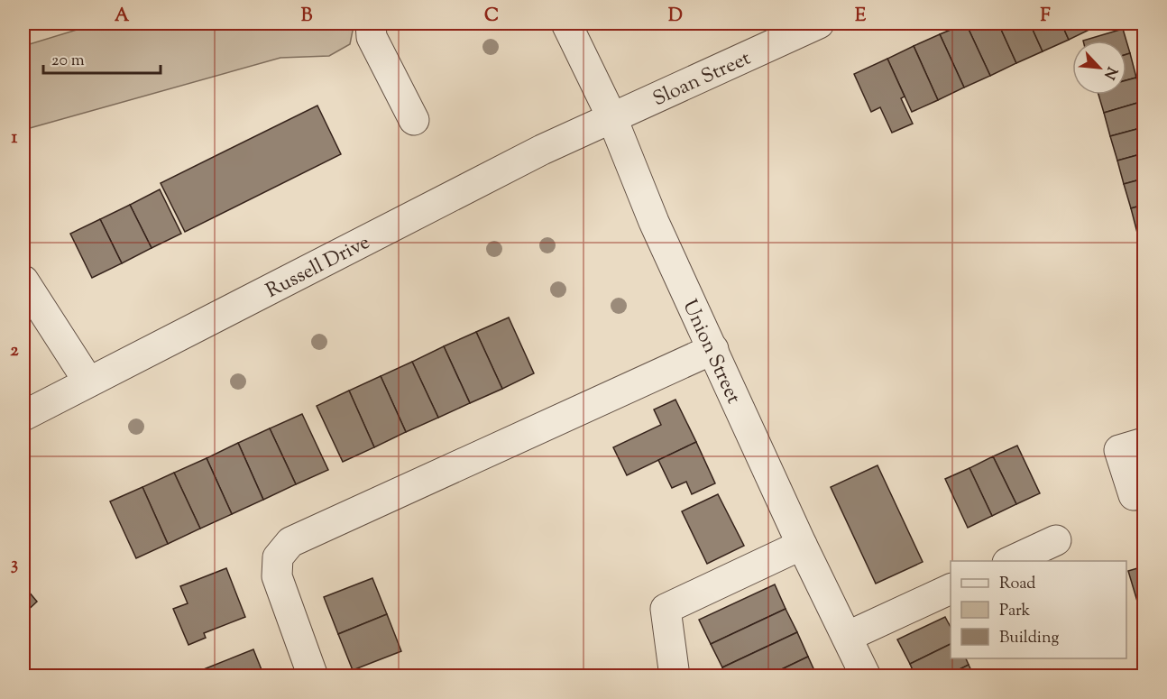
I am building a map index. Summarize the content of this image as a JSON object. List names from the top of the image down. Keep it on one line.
{"streets":{"street":["Sloan Street","Russell Drive","Union Street"]},"crossings":[["Sloan Street","Russell Drive"],["Sloan Street","Union Street"],["Russell Drive","Union Street"]],"legend":["Road","Park","Building"],"scale_bar":"20 m","north":"bottom right","grid":{"columns":["A","B","C","D","E","F"],"rows":["1","2","3"]}}
